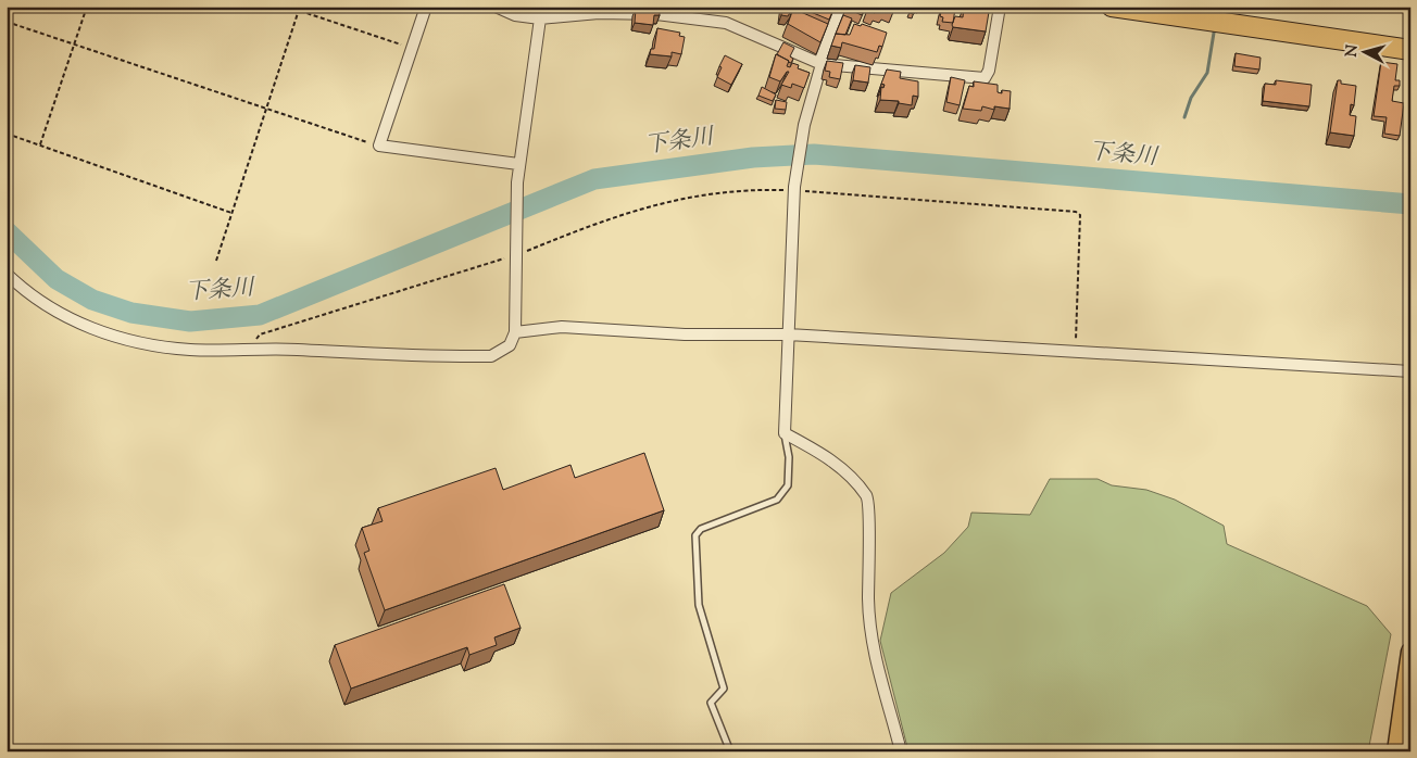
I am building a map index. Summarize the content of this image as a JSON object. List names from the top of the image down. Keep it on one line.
{"water":["下条川"],"north":"left"}
